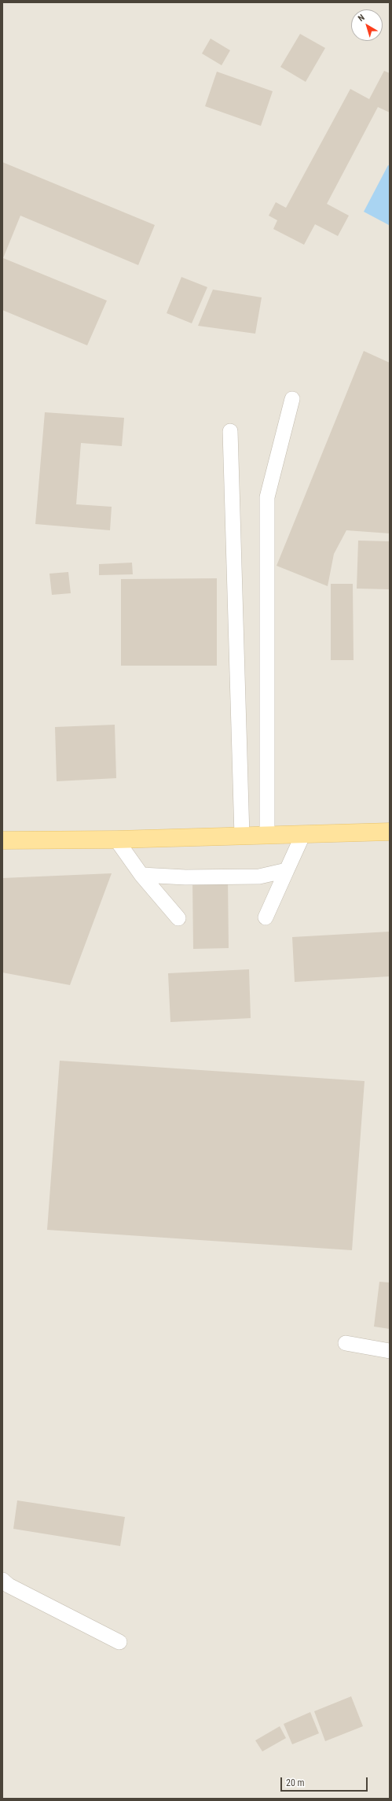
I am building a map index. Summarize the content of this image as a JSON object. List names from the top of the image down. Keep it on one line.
{"scale_bar":"20 m","north":"top left"}
